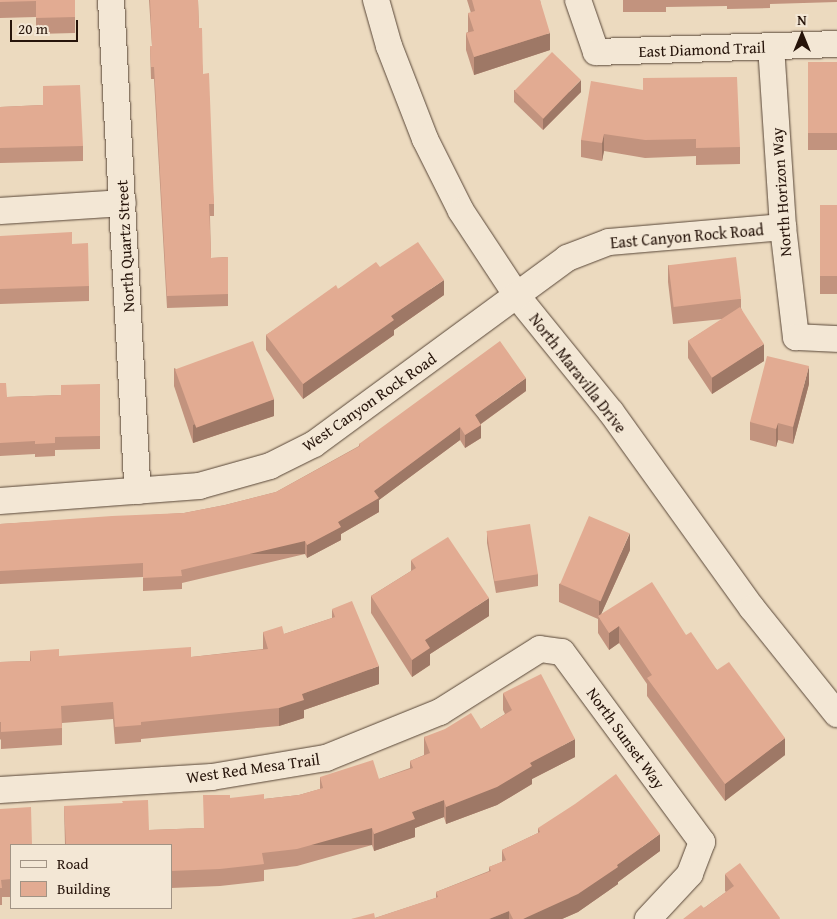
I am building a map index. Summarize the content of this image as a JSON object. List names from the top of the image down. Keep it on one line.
{"streets":{"street":["East Diamond Trail","North Horizon Way","East Canyon Rock Road","North Quartz Street","North Maravilla Drive","West Canyon Rock Road","North Sunset Way","West Red Mesa Trail"]},"crossings":[["East Diamond Trail","North Horizon Way"],["North Horizon Way","East Canyon Rock Road"],["East Canyon Rock Road","North Maravilla Drive"],["East Canyon Rock Road","West Canyon Rock Road"],["North Quartz Street","West Canyon Rock Road"],["North Maravilla Drive","West Canyon Rock Road"],["North Sunset Way","West Red Mesa Trail"]],"legend":["Road","Building"],"scale_bar":"20 m","north":"top"}
